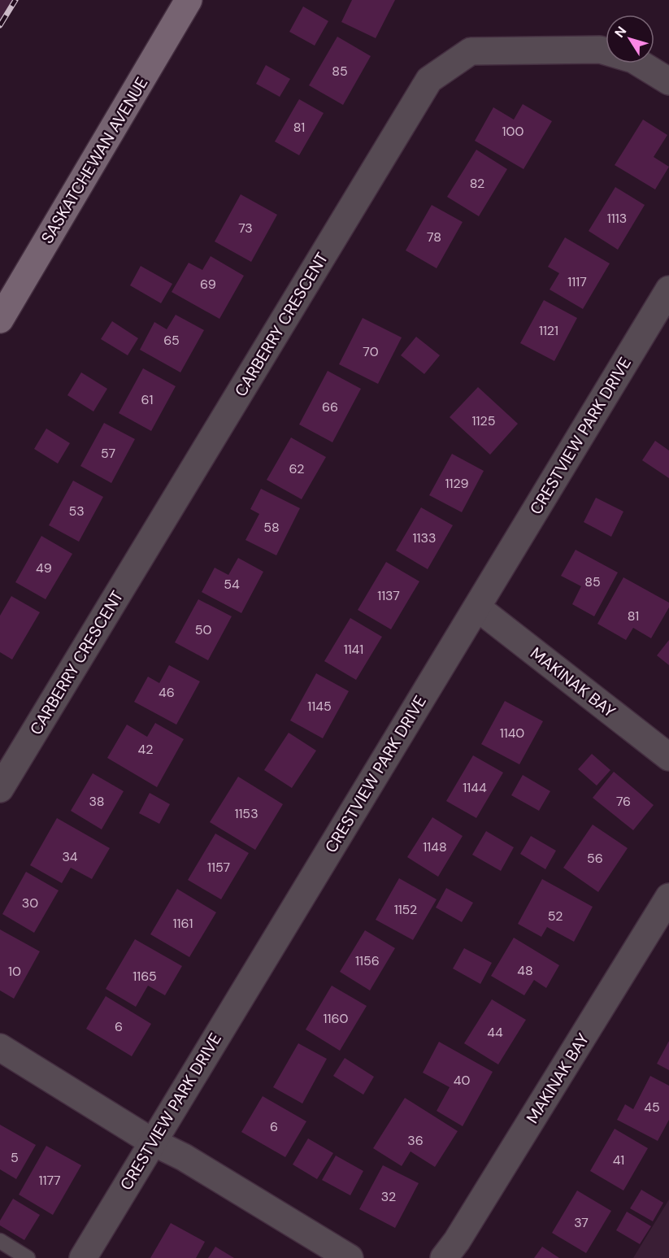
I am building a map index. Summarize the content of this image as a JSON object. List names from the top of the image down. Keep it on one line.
{"streets":{"main road":["SASKATCHEWAN AVENUE"],"street":["CARBERRY CRESCENT","CRESTVIEW PARK DRIVE","MAKINAK BAY"]},"crossings":[["CRESTVIEW PARK DRIVE","MAKINAK BAY"]],"house_numbers":["85","81","100","82","1113","73","78","1117","69","1121","65","70","61","66","1125","57","62","1129","53","58","1133","49","85","54","1137","81","50","1141","46","1145","1140","42","1144","38","76","1153","1148","34","56","1157","30","1152","52","1161","1156","48","10","1165","1160","6","44","40","45","6","36","5","41","1177","32","37"],"north":"top left"}
